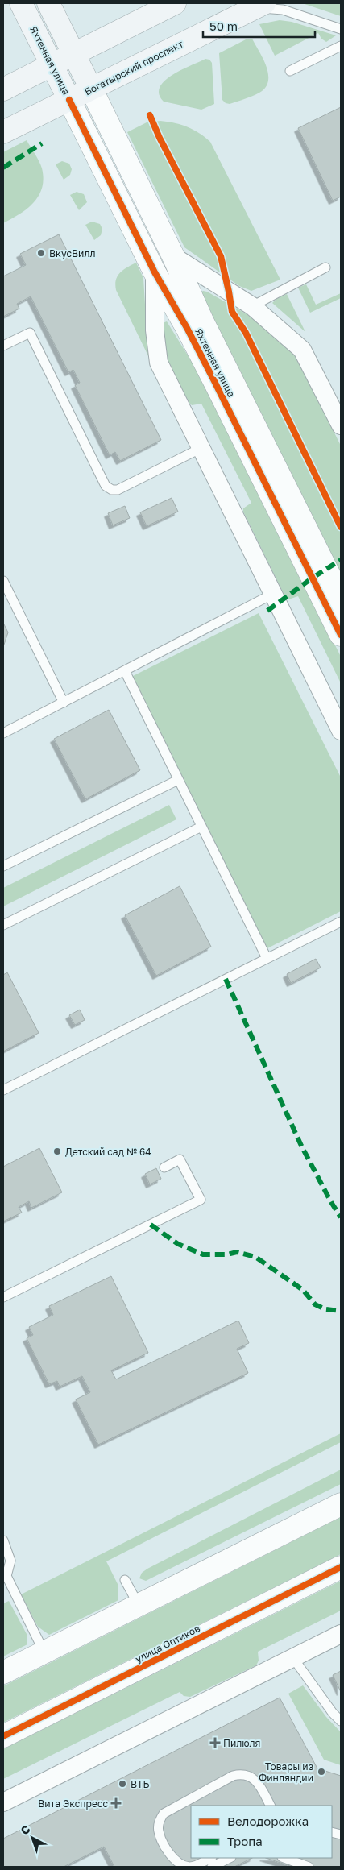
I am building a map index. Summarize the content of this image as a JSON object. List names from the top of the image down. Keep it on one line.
{"streets":{"main road":["Яхтенная улица","Богатырский проспект"],"street":["улица Оптиков"]},"crossings":[["Яхтенная улица","Богатырский проспект"]],"places":{"other":["ВкусВилл","Детский сад № 64","Товары из Финляндии","ВТБ"],"health":["Пилюля","Вита Экспресс"]},"legend":["Велодорожка","Тропа"],"scale_bar":"50 m","north":"top left"}
